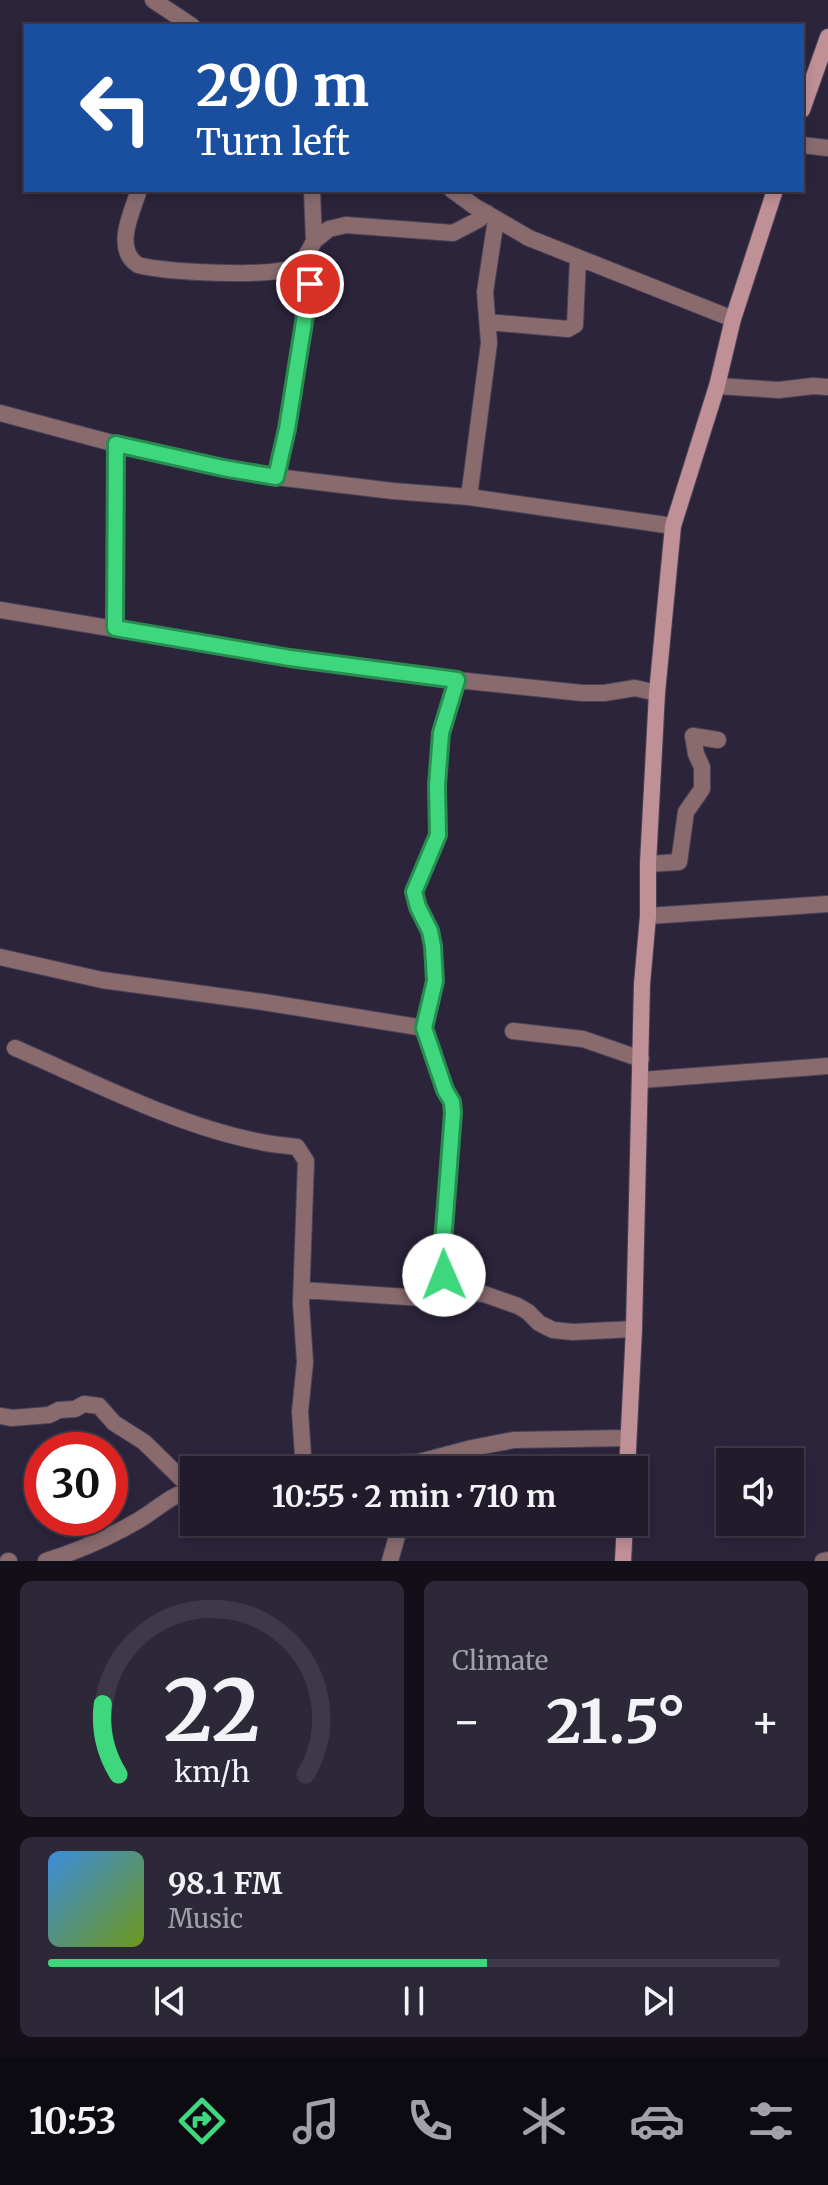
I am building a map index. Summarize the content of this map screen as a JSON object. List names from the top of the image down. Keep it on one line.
{"page":{"turn":["290 m","Turn left"],"limit":"30","trip":"10:55 · 2 min · 710 m","tile":"Climate","heat":["−","21.5°","+"],"song":["98.1 FM","Music"],"tabs":"10:53","gauge":["22","km/h"]}}
